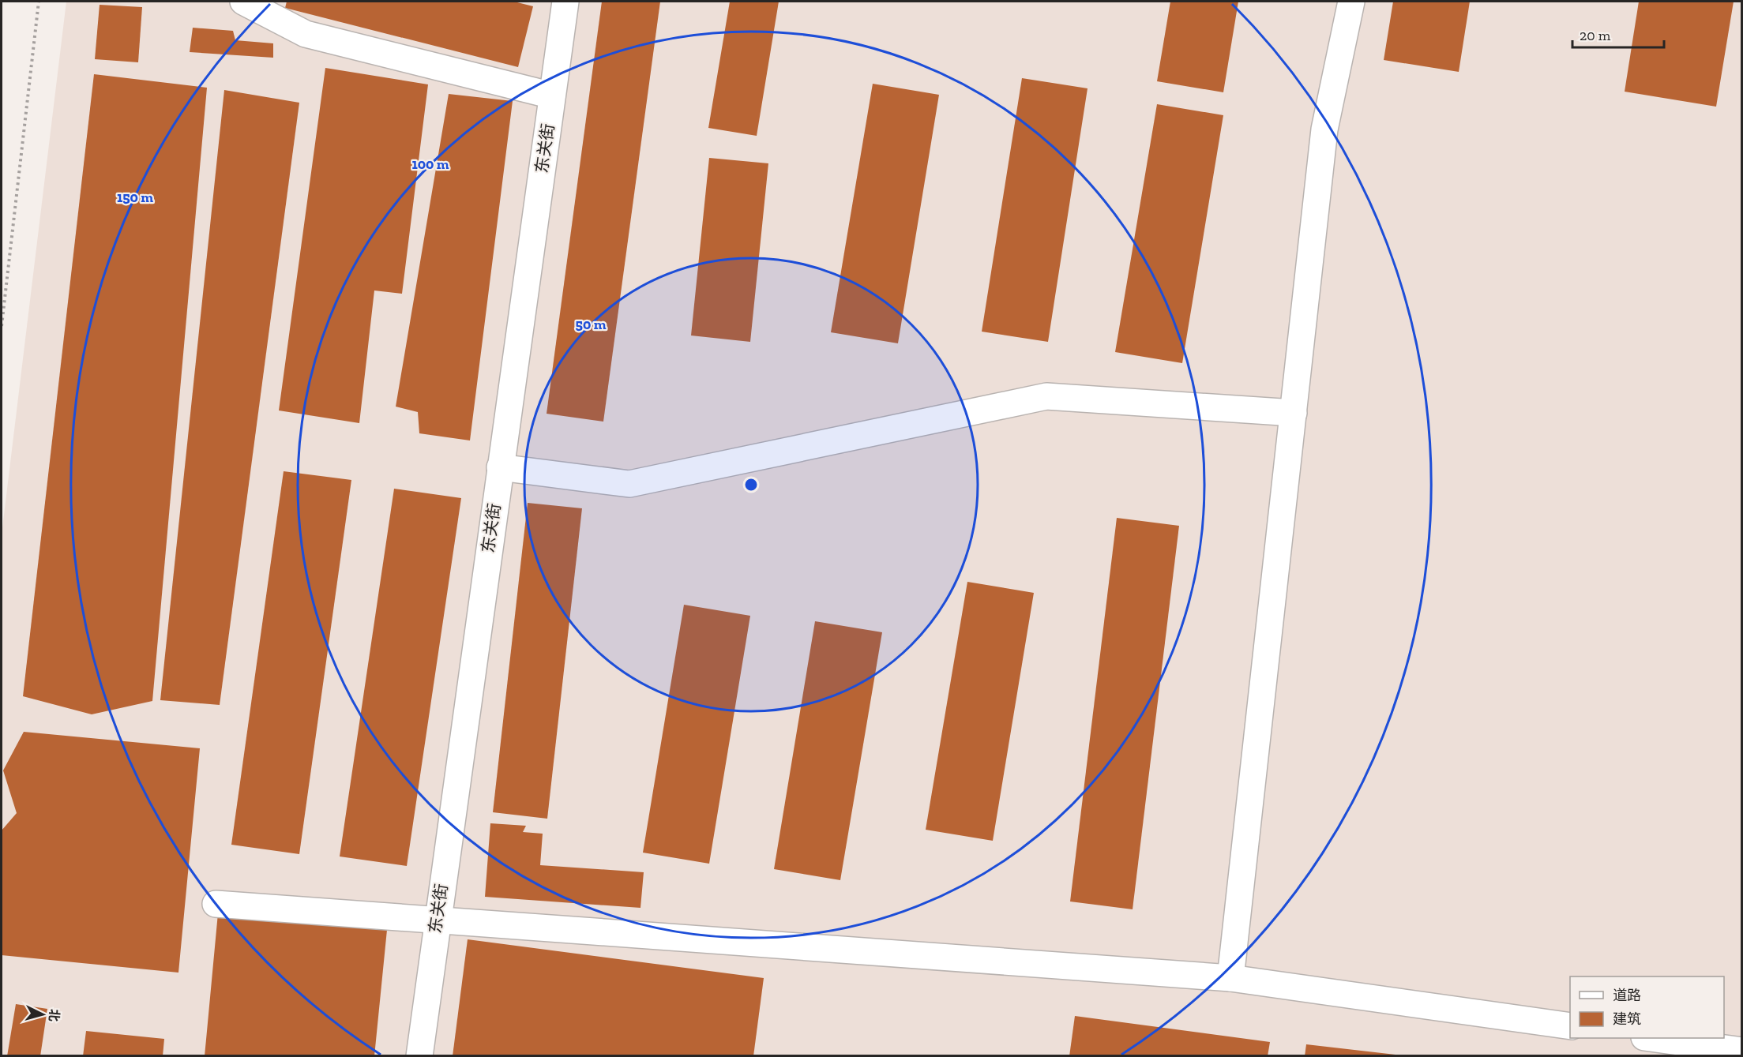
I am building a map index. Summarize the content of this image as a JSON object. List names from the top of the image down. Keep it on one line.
{"streets":{"street":["东关街"]},"legend":["道路","建筑"],"scale_bar":"20 m","north":"right","rings":["100 m","150 m","50 m"]}
